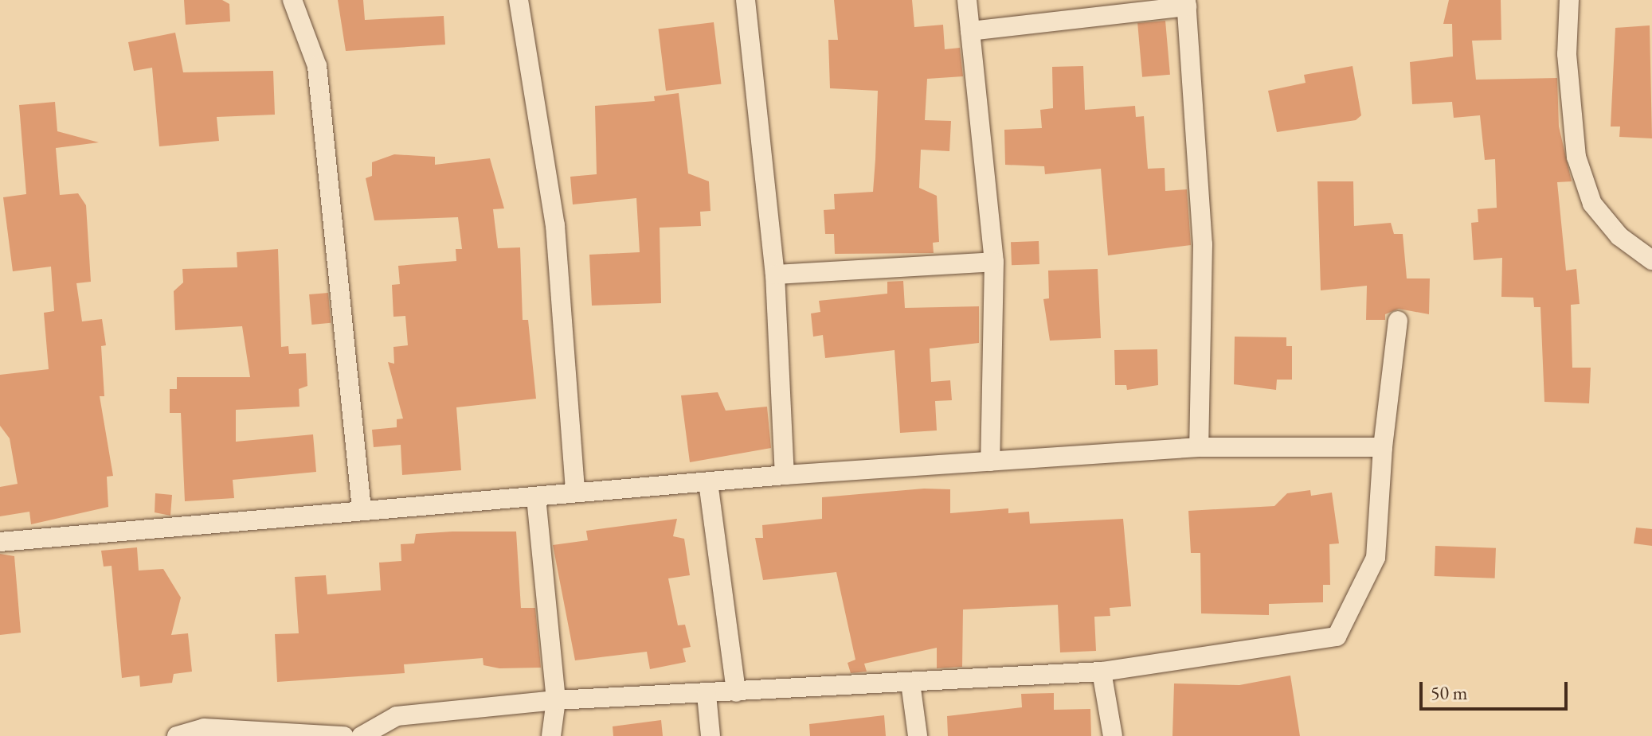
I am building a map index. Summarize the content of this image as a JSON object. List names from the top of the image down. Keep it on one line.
{"scale_bar":"50 m"}
